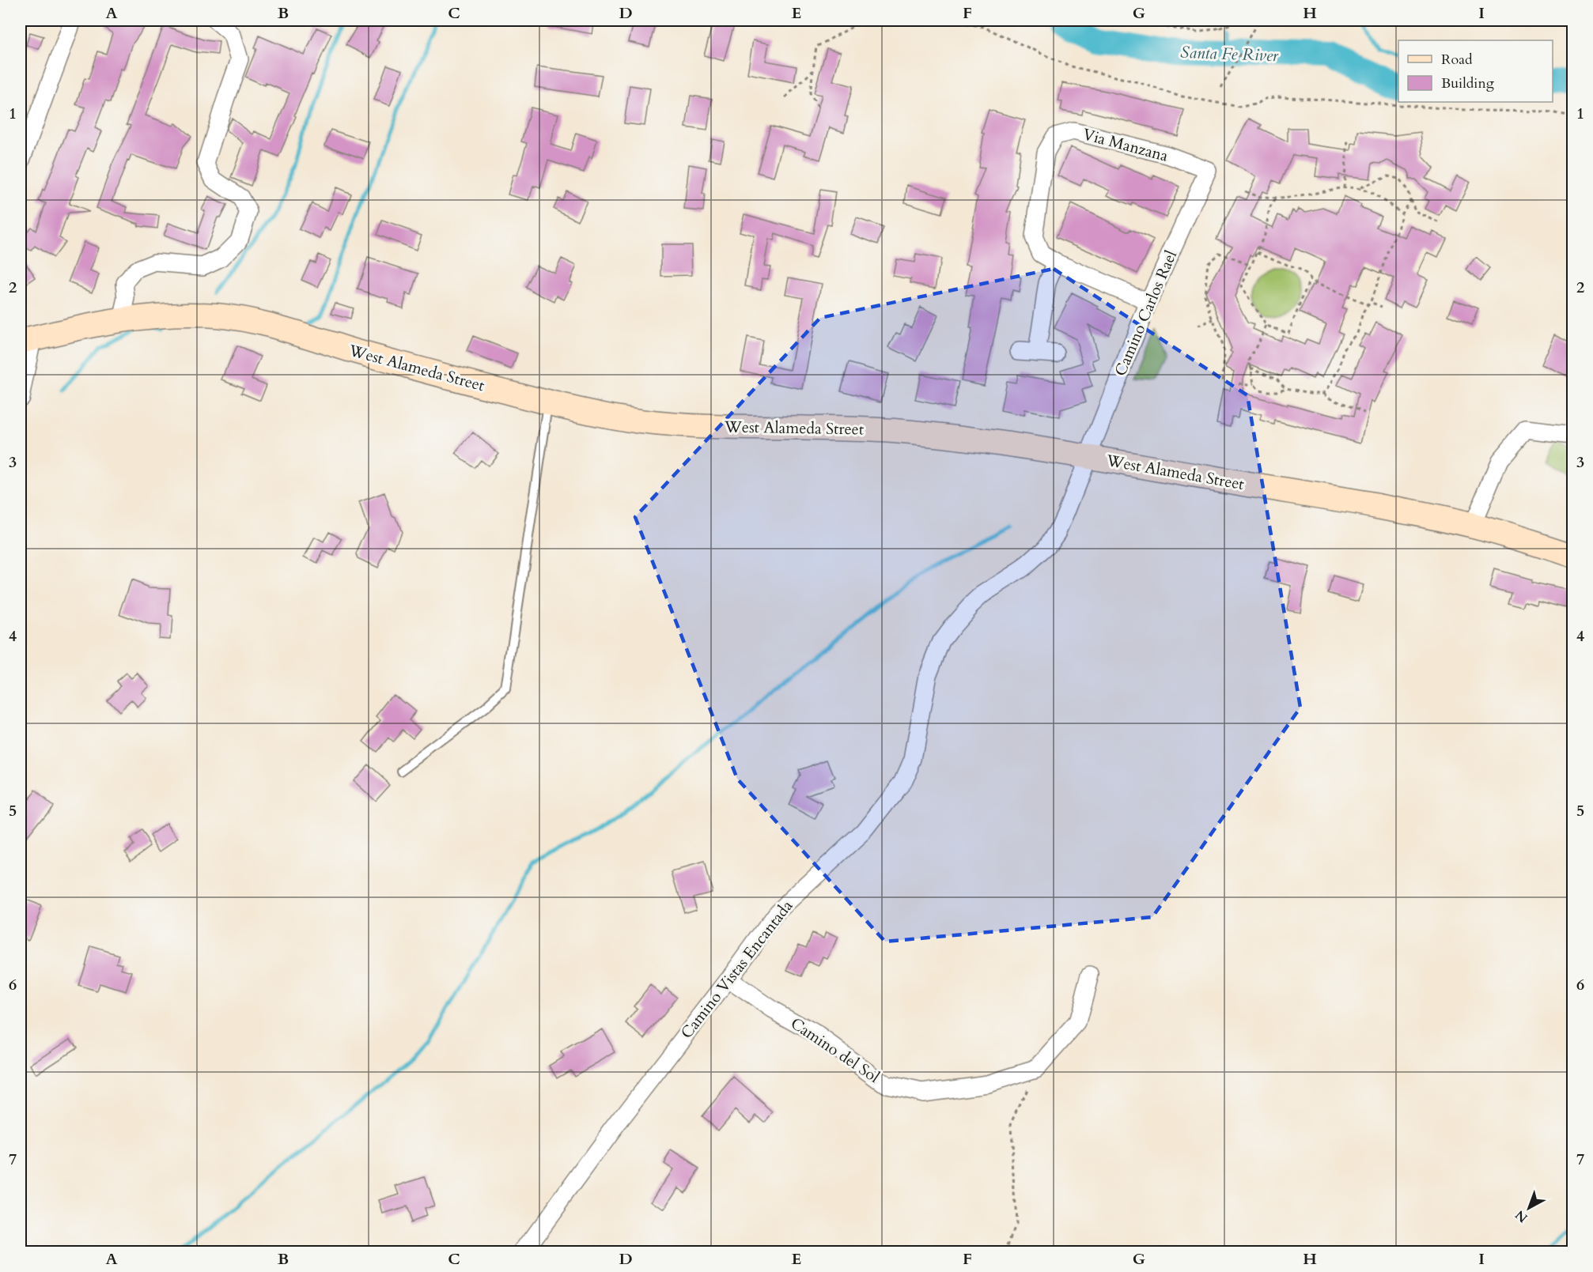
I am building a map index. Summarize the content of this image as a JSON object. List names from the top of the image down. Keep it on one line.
{"streets":{"street":["Via Manzana","Camino Carlos Rael","West Alameda Street","Camino Vistas Encantada","Camino del Sol"]},"crossings":[["Via Manzana","Camino Carlos Rael"],["Camino Carlos Rael","West Alameda Street"],["Camino Carlos Rael","Camino Vistas Encantada"],["West Alameda Street","Camino Vistas Encantada"],["Camino Vistas Encantada","Camino del Sol"]],"water":["Santa Fe River"],"legend":["Road","Building"],"north":"bottom left","grid":{"columns":["A","B","C","D","E","F","G","H","I"],"rows":["1","2","3","4","5","6","7"]}}
